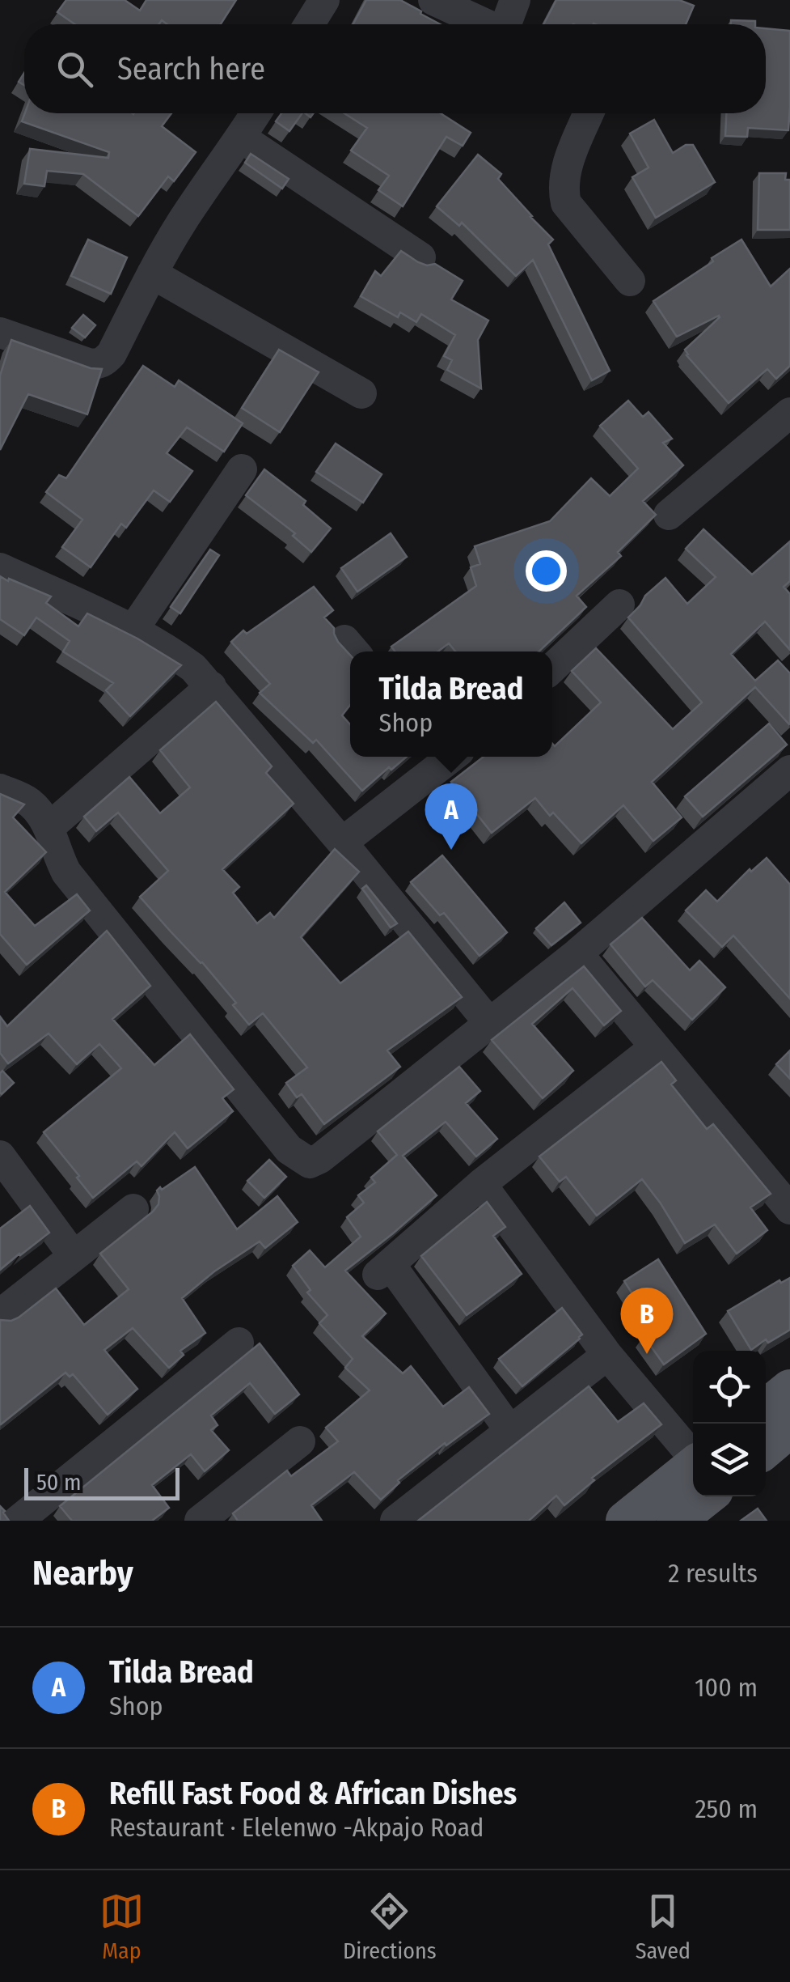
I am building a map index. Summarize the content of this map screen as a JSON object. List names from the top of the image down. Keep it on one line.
{"scale_bar":"50 m","page":{"search":"Search here","popup":["Tilda Bread","Shop"],"pins":["A","B"],"scale":"50 m","heading":["Nearby","2 results"],"list":[{"mark":"A","name":"Tilda Bread","note":"Shop","value":"100 m"},{"mark":"B","name":"Refill Fast Food & African Dishes","note":"Restaurant · Elelenwo -Akpajo Road","value":"250 m"}],"nav":["Map","Directions","Saved"]}}
